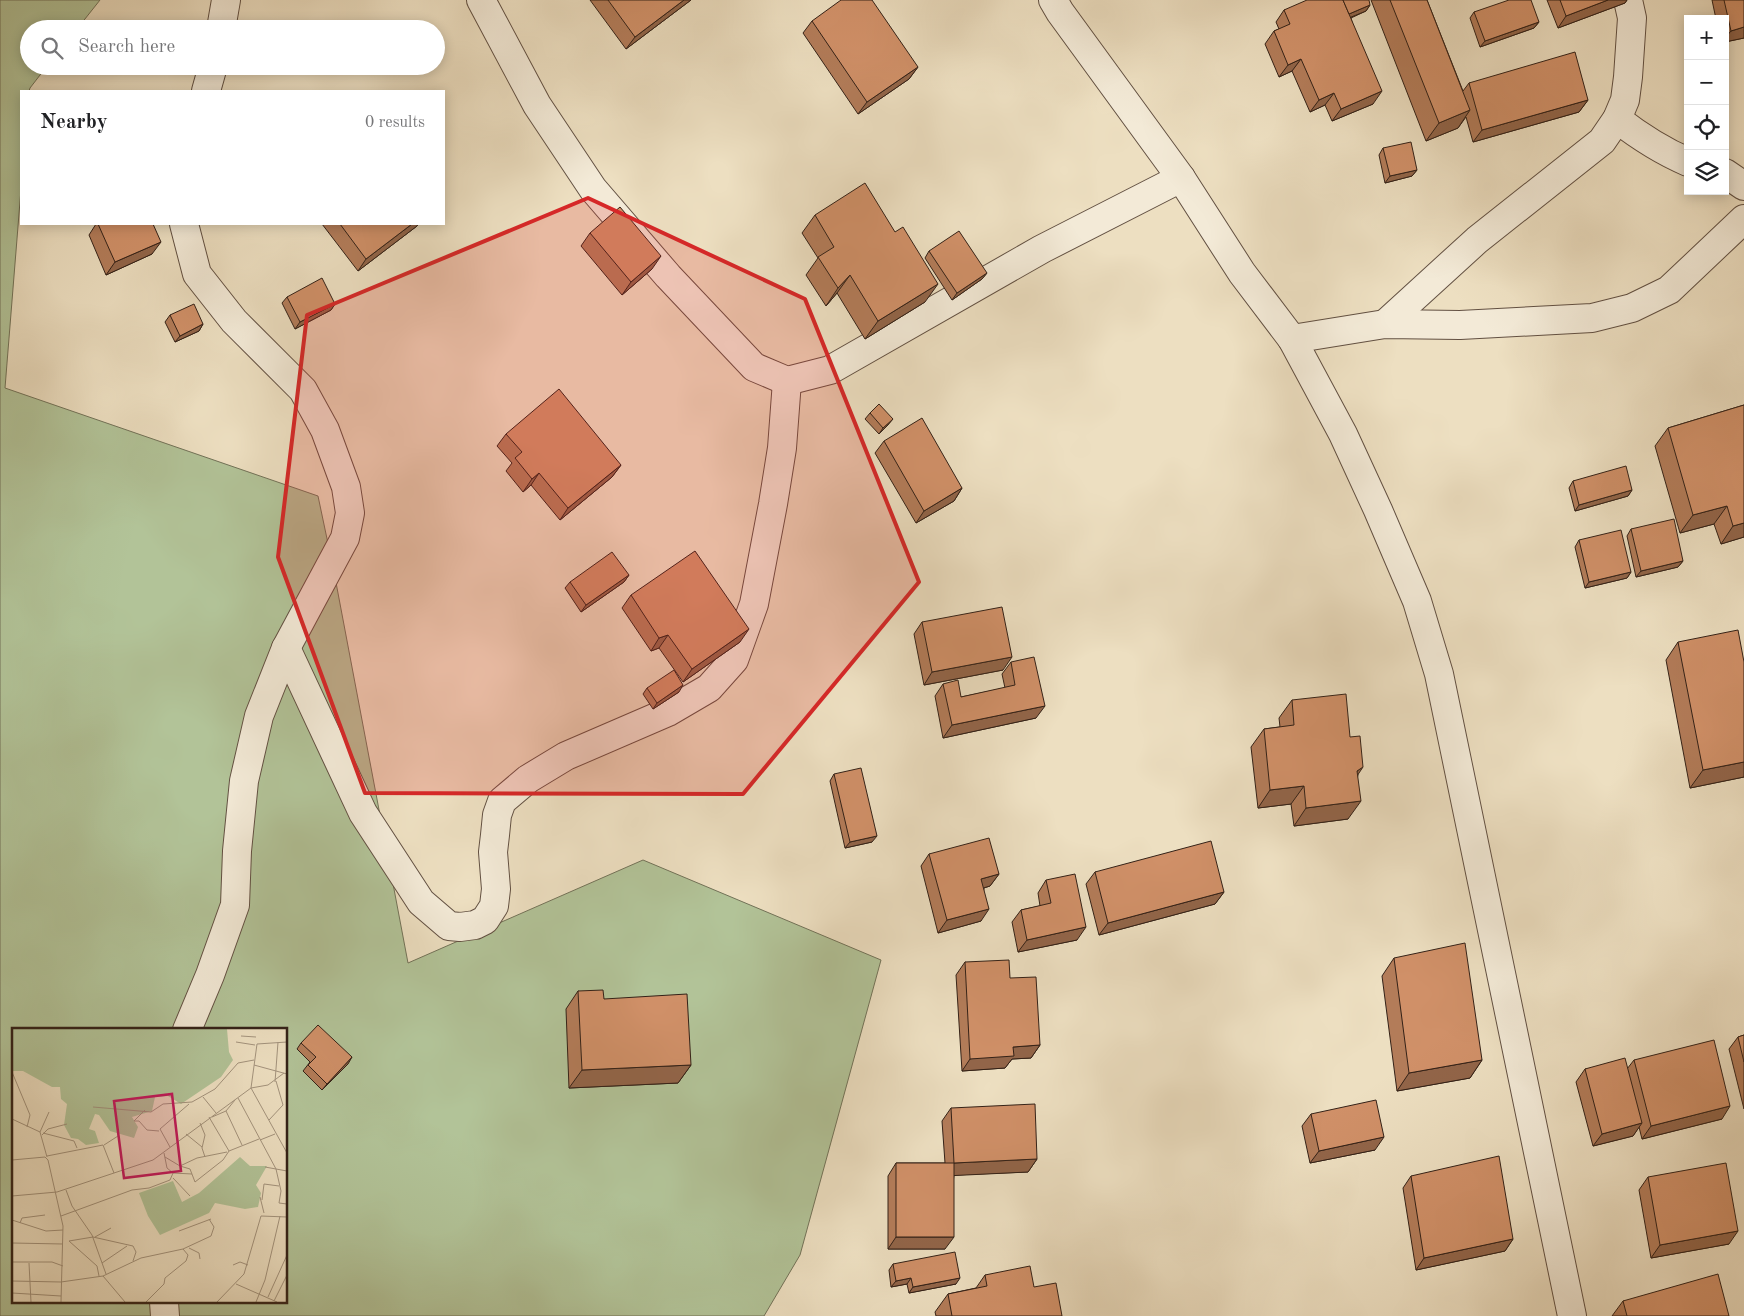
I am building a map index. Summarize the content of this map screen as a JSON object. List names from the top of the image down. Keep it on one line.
{"page":{"map_buttons":["+","−"],"search":"Search here","heading":["Nearby","0 results"]}}
